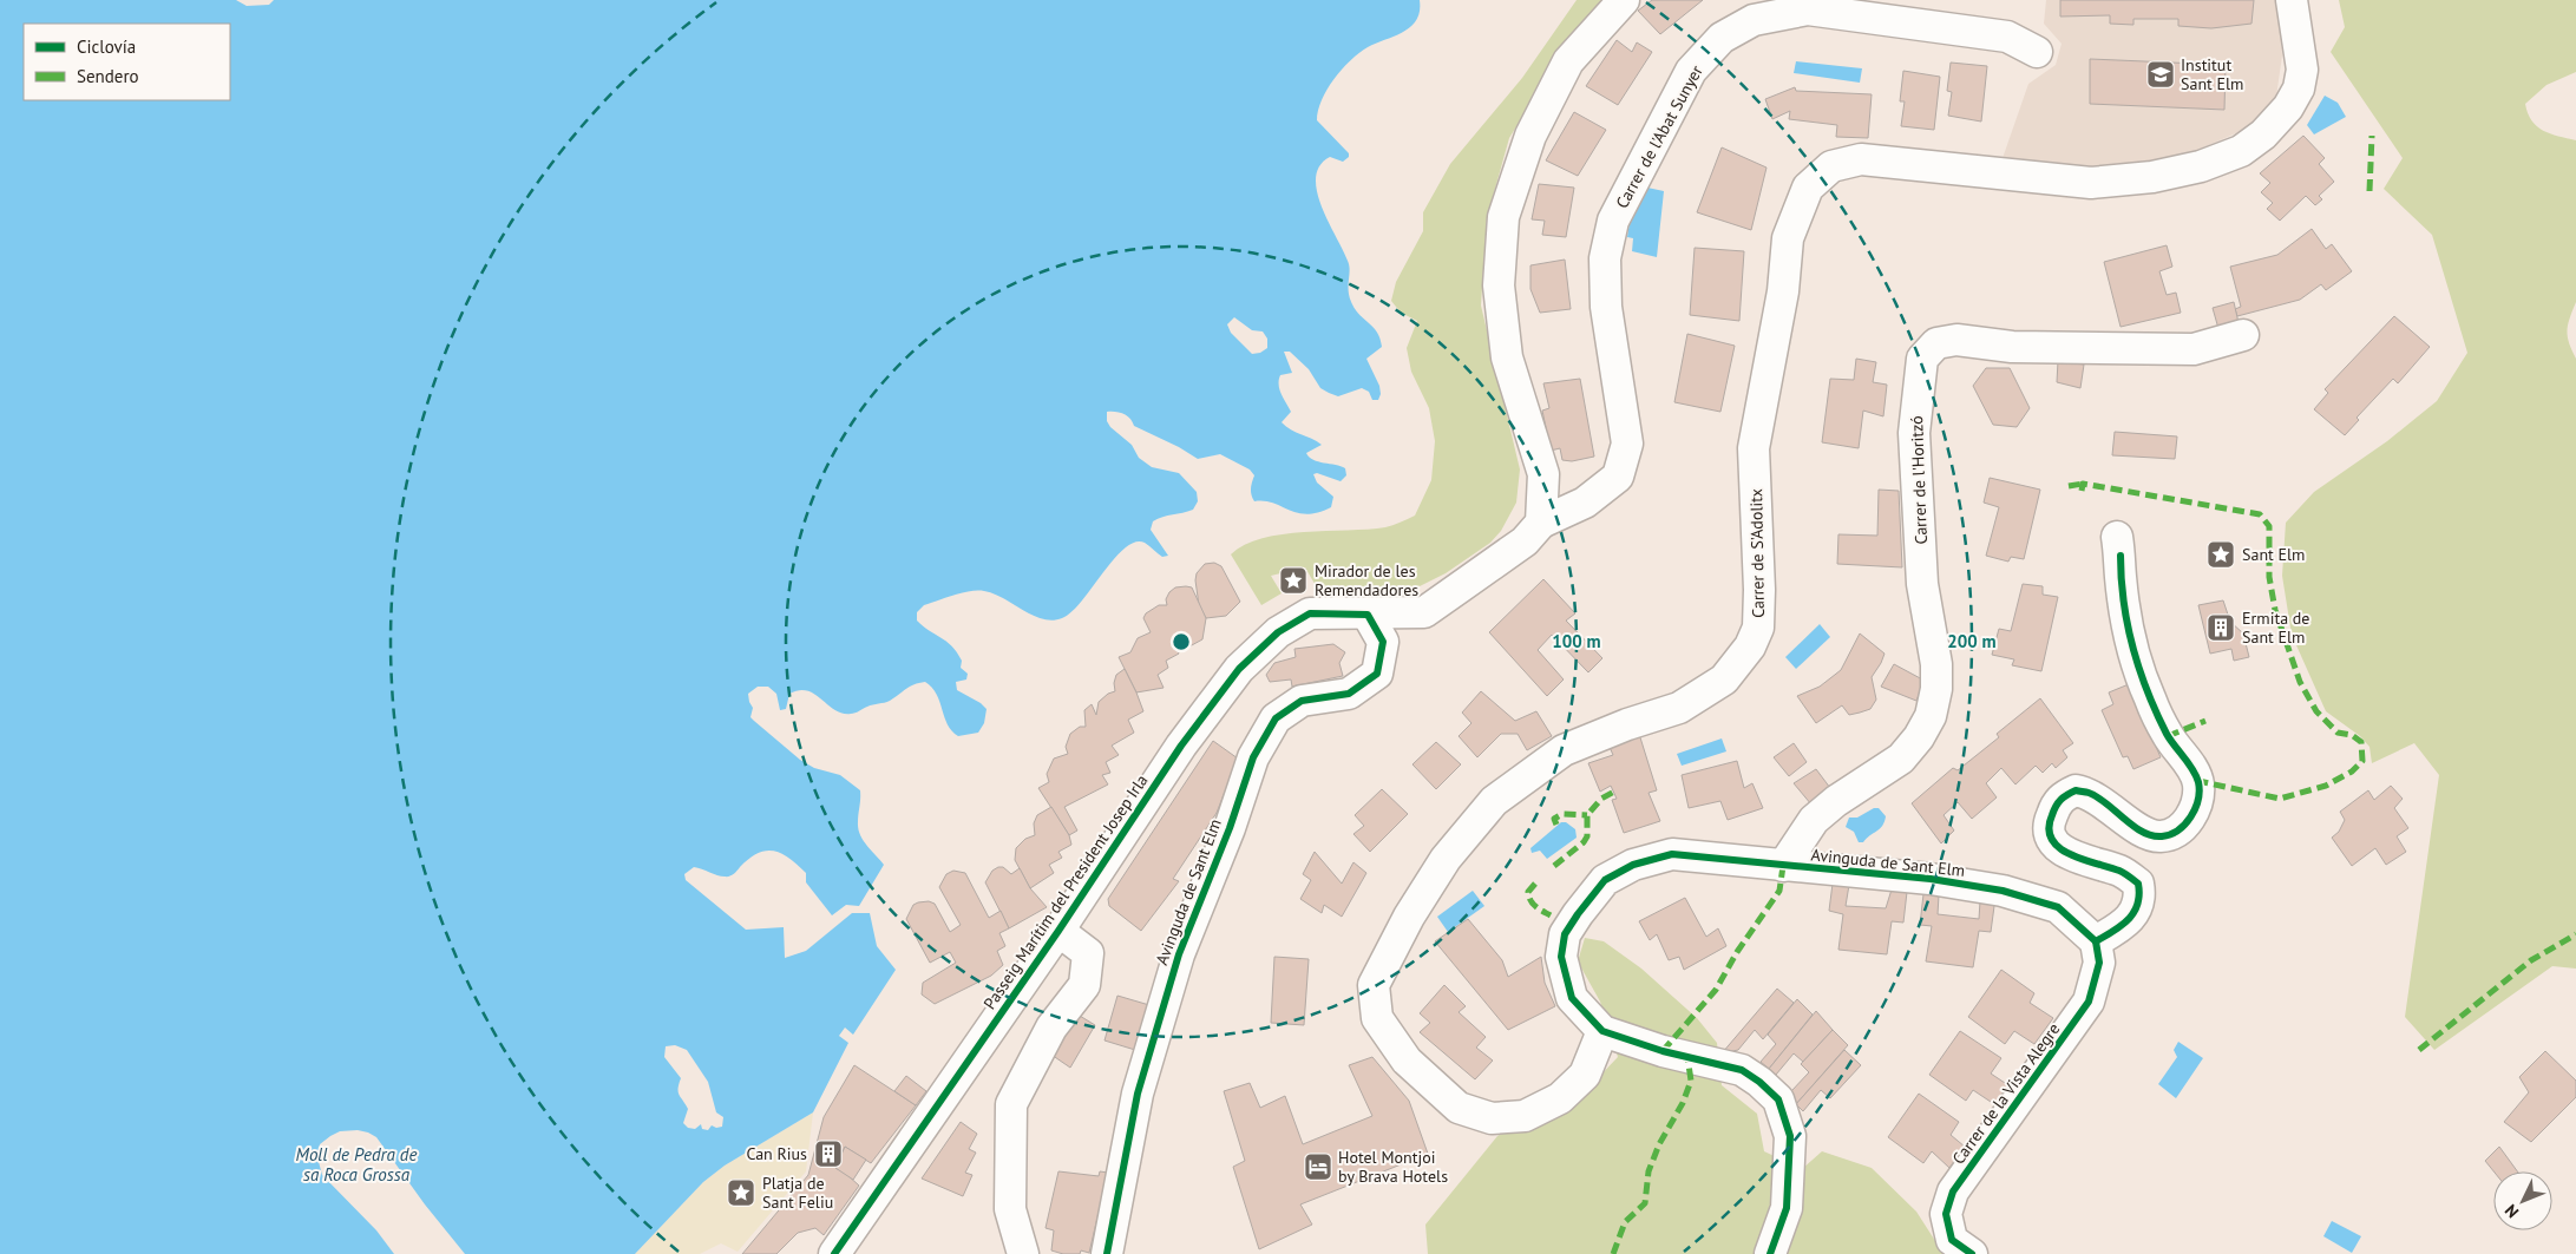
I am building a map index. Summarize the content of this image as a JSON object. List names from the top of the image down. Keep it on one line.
{"streets":{"street":["Carrer de l'Abat Sunyer","Carrer de l'Horitzó","Carrer de S'Adolitx","Avinguda de Sant Elm","Passeig Marítim del President Josep Irla","Carrer de la Vista Alegre"]},"crossings":[["Carrer de l'Abat Sunyer","Passeig Marítim del President Josep Irla"],["Carrer de l'Horitzó","Avinguda de Sant Elm"],["Carrer de S'Adolitx","Avinguda de Sant Elm"],["Avinguda de Sant Elm","Passeig Marítim del President Josep Irla"],["Avinguda de Sant Elm","Carrer de la Vista Alegre"]],"water":["Moll de Pedra de sa Roca Grossa"],"places":{"school or university":["Institut Sant Elm"],"place":["Sant Elm","Mirador de les Remendadores","Platja de Sant Feliu"],"building":["Ermita de Sant Elm","Can Rius"],"hotel":["Hotel Montjoi by Brava Hotels"]},"legend":["Ciclovía","Sendero"],"north":"bottom left","rings":["100 m","200 m"]}
